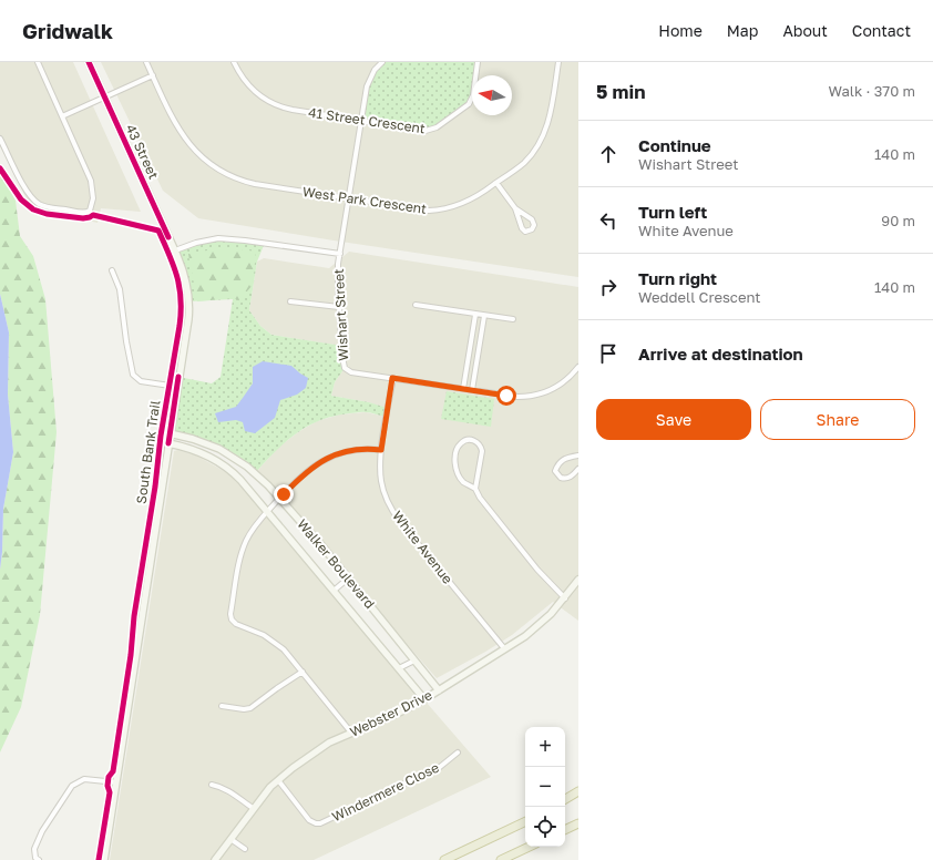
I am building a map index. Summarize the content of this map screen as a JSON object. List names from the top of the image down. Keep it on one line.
{"streets":{"street":["41 Street Crescent","43 Street","West Park Crescent","Wishart Street","White Avenue","Walker Boulevard","Webster Drive","Windermere Close"],"cycle path":["South Bank Trail"]},"crossings":[["41 Street Crescent","Wishart Street"],["43 Street","Walker Boulevard"],["West Park Crescent","Wishart Street"],["Wishart Street","White Avenue"],["White Avenue","Webster Drive"],["Walker Boulevard","Webster Drive"],["Webster Drive","Windermere Close"]],"north":"left","page":{"header":"Gridwalk","nav":["Home","Map","About","Contact"],"heading":["5 min","Walk · 370 m"],"list":[["Continue","Wishart Street","140 m"],["Turn left","White Avenue","90 m"],["Turn right","Weddell Crescent","140 m"],"Arrive at destination"],"buttons":["Save","Share"],"map_buttons":["+","−"]}}
